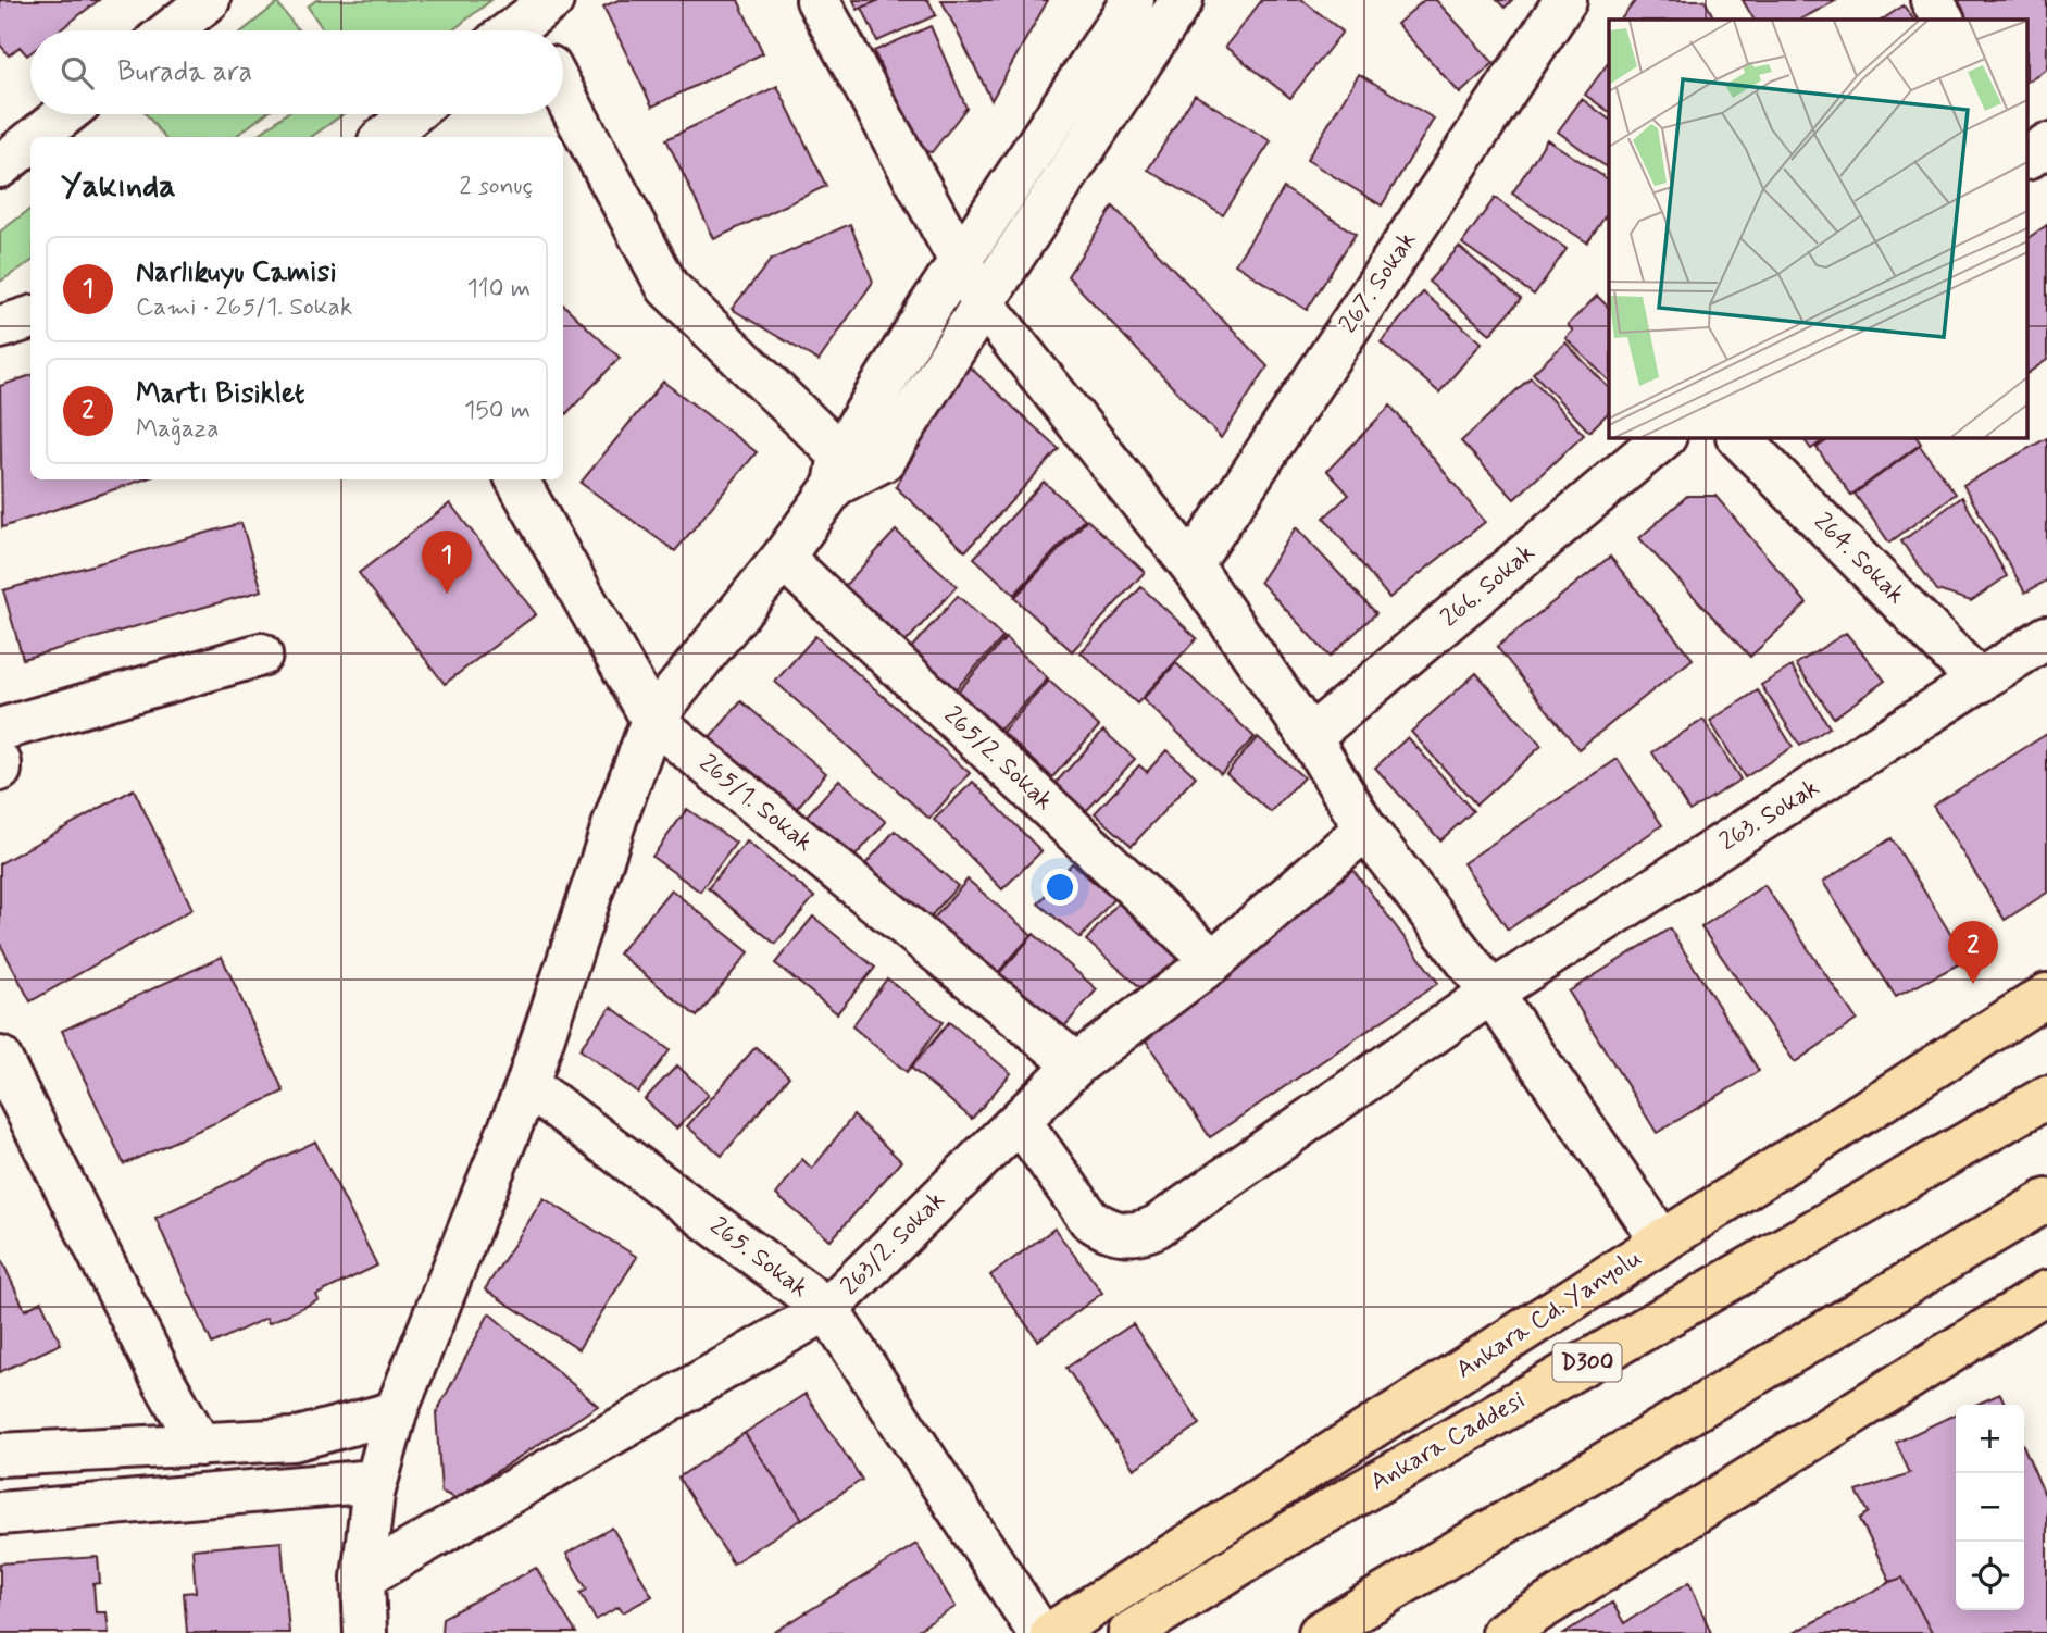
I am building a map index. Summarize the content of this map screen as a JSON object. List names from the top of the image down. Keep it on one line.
{"streets":{"main road":["Ankara Cd. Yanyolu","D300","Ankara Caddesi"],"street":["267. Sokak","264. Sokak","266. Sokak","265/2. Sokak","265/1. Sokak","263. Sokak","263/2. Sokak","265. Sokak"]},"crossings":[["264. Sokak","263. Sokak"],["265/2. Sokak","263/2. Sokak"],["265/1. Sokak","263/2. Sokak"],["263. Sokak","263/2. Sokak"],["263/2. Sokak","265. Sokak"]],"page":{"search":"Burada ara","heading":["Yakında","2 sonuç"],"list":[{"mark":"1","name":"Narlıkuyu Camisi","note":"Cami · 265/1. Sokak","value":"110 m"},{"mark":"2","name":"Martı Bisiklet","note":"Mağaza","value":"150 m"}],"pins":["1","2"],"map_buttons":["+","−"]}}
